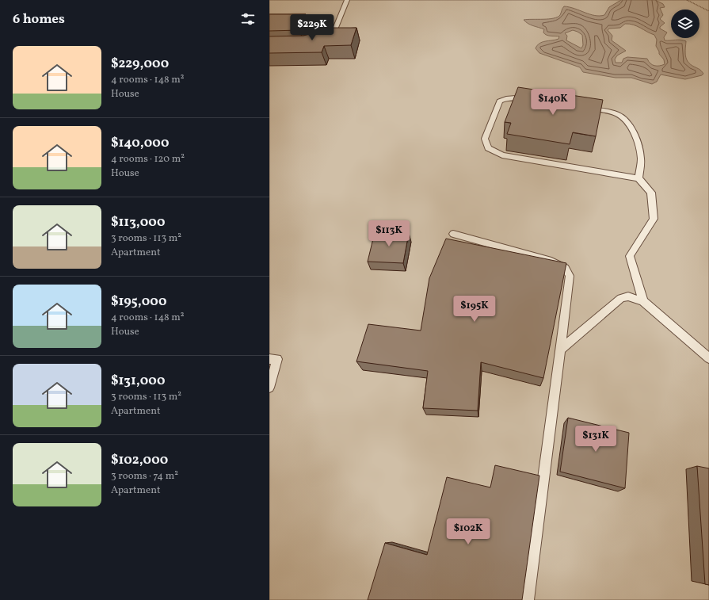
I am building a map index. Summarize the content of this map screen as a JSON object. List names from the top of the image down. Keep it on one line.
{"page":{"heading":"6 homes","price":["$229K","$140K","$113K","$195K","$131K","$102K"],"list":[{"name":"$229,000","note":"4 rooms · 148 m² · House"},{"name":"$140,000","note":"4 rooms · 120 m² · House"},{"name":"$113,000","note":"3 rooms · 113 m² · Apartment"},{"name":"$195,000","note":"4 rooms · 148 m² · House"},{"name":"$131,000","note":"3 rooms · 113 m² · Apartment"},{"name":"$102,000","note":"3 rooms · 74 m² · Apartment"}]}}
